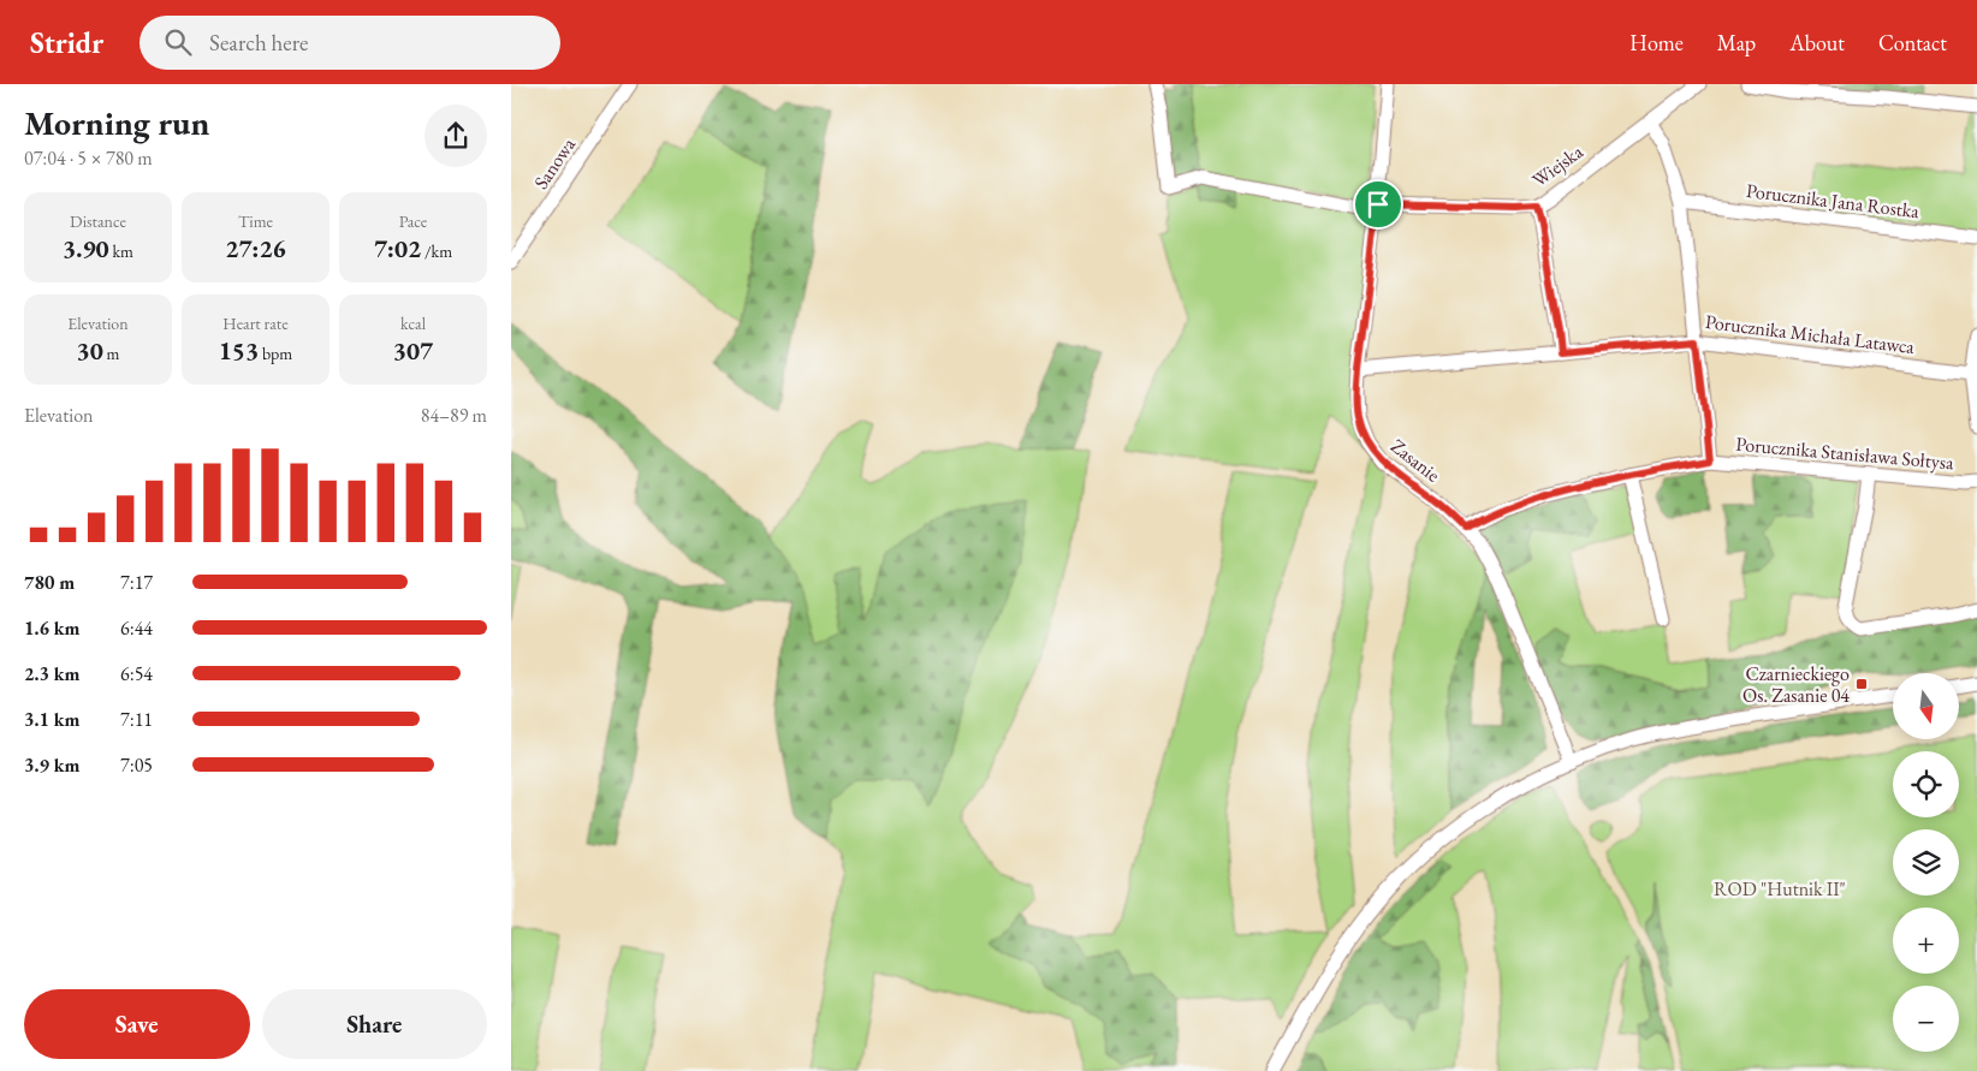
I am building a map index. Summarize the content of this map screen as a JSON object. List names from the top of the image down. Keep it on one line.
{"streets":{"street":["Sanowa","Wiejska","Porucznika Jana Rostka","Porucznika Michała Latawca","Porucznika Stanisława Sołtysa","Zasanie"]},"crossings":[["Wiejska","Zasanie"],["Porucznika Michała Latawca","Zasanie"],["Porucznika Stanisława Sołtysa","Zasanie"]],"parks":["ROD \"Hutnik II\""],"places":{"transit":["Czarnieckiego Os. Zasanie 04"]},"north":"bottom","page":{"header":"Stridr","search":"Search here","nav":["Home","Map","About","Contact"],"heading":["Morning run","07:04 · 5 × 780 m"],"stats":[["Distance","3.90 km"],["Time","27:26"],["Pace","7:02 /km"],["Elevation","30 m"],["Heart rate","153 bpm"],["kcal","307"]],"chart":["Elevation","84–89 m"],"list":[{"name":"780 m","note":"7:17"},{"name":"1.6 km","note":"6:44"},{"name":"2.3 km","note":"6:54"},{"name":"3.1 km","note":"7:11"},{"name":"3.9 km","note":"7:05"}],"map_buttons":["+","−"],"buttons":["Save","Share"]}}
